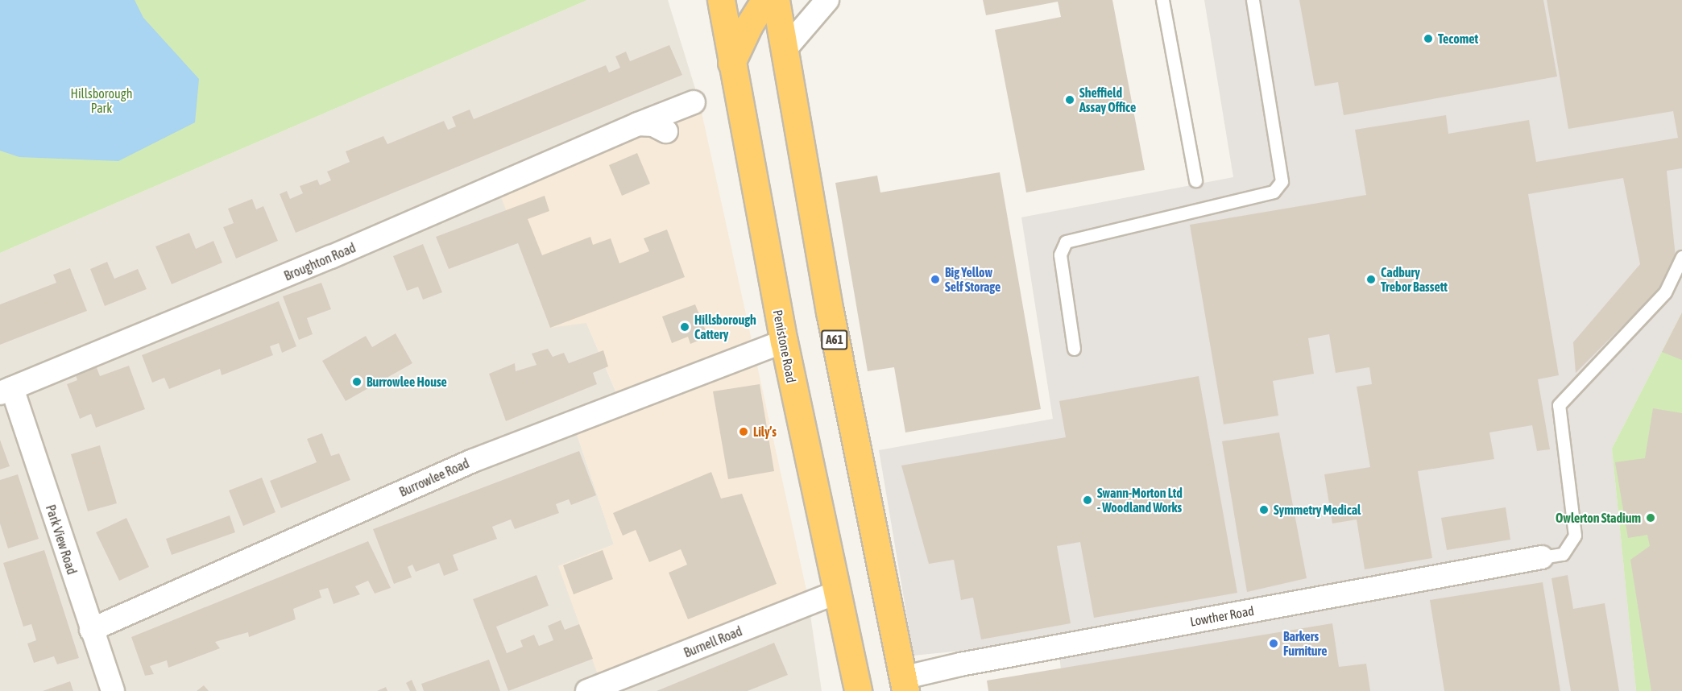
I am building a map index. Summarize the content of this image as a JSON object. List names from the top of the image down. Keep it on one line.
{"streets":{"highway":["A61","Penistone Road"],"street":["Broughton Road","Burrowlee Road","Park View Road","Lowther Road","Burnell Road"]},"crossings":[["Broughton Road","Park View Road"],["A61","Lowther Road"],["Penistone Road","Burrowlee Road"],["Penistone Road","Burnell Road"],["Burrowlee Road","Park View Road"]],"parks":["Hillsborough Park"],"places":["Tecomet","Sheffield Assay Office","Big Yellow Self Storage","Cadbury Trebor Bassett","Hillsborough Cattery","Burrowlee House","Lily’s","Swann-Morton Ltd - Woodland Works","Symmetry Medical","Owlerton Stadium","Barkers Furniture"]}
